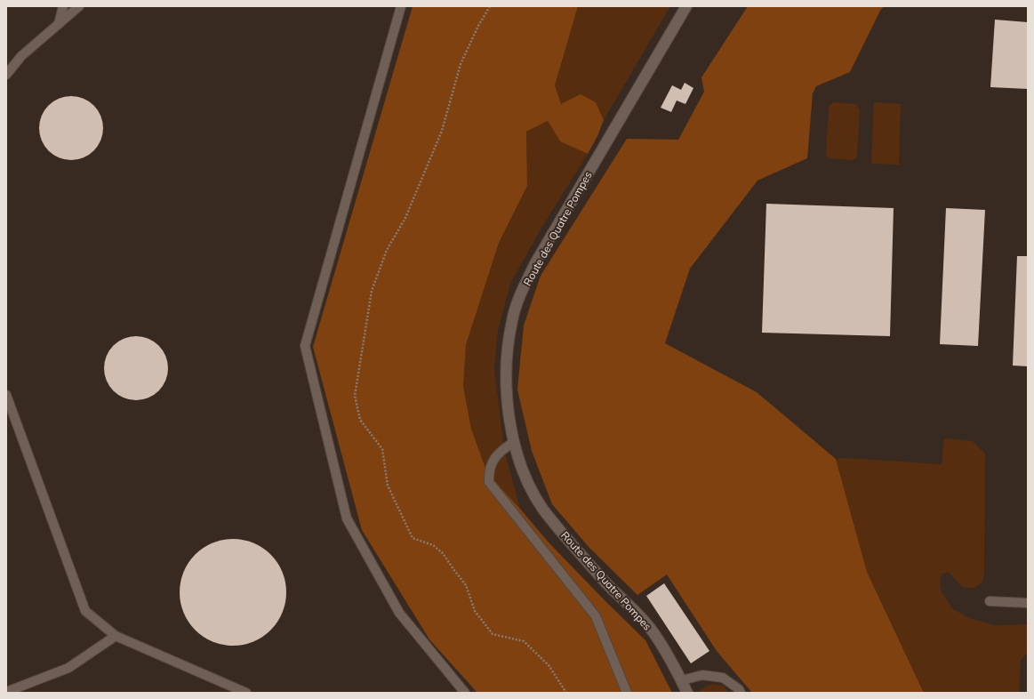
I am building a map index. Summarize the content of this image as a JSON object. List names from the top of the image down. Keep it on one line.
{"streets":{"street":["Route des Quatre Pompes"]}}
